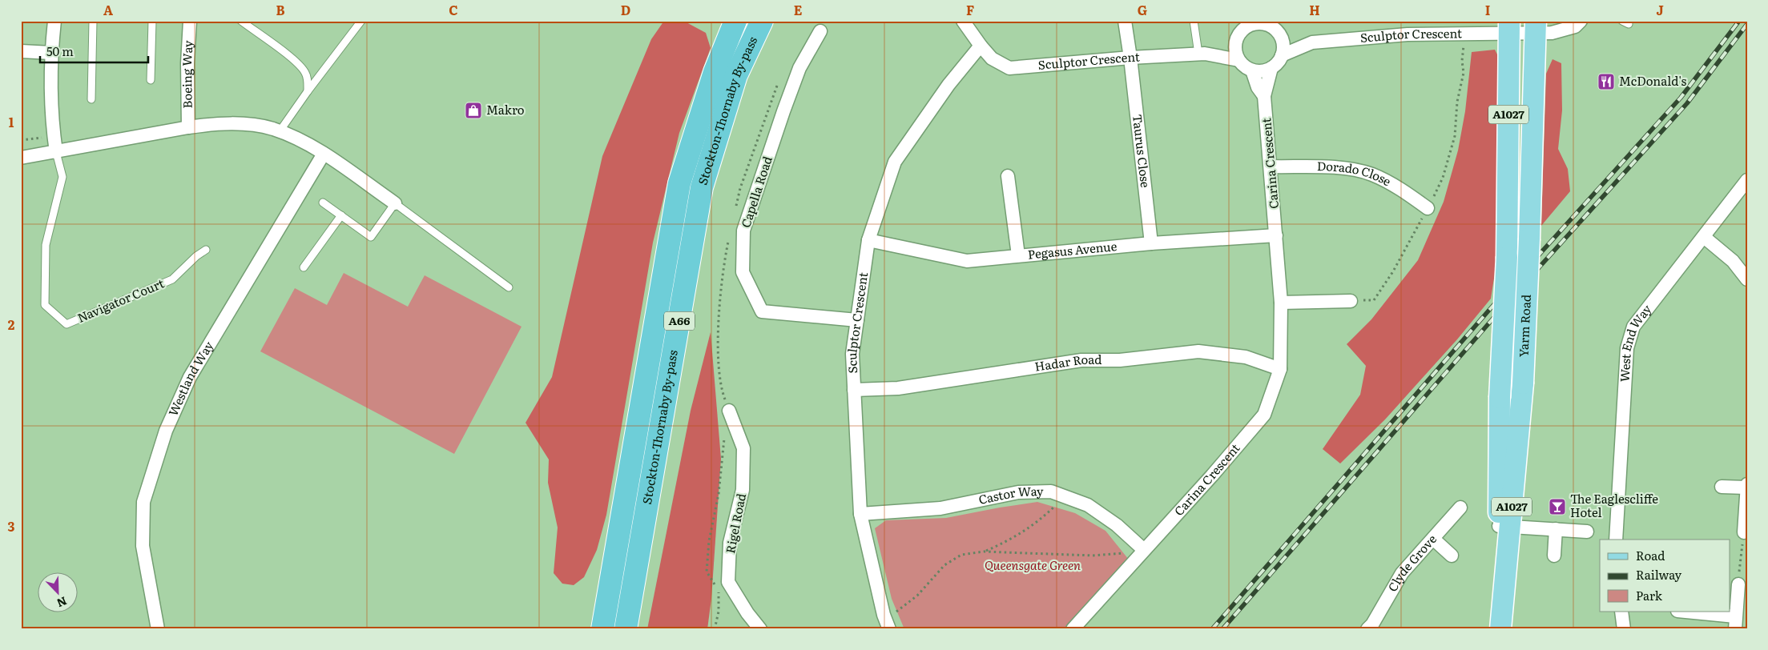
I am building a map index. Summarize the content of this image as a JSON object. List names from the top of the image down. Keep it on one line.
{"streets":{"highway":["Stockton-Thornaby By-pass","A66"],"main road":["A1027","Yarm Road"],"street":["Sculptor Crescent","Boeing Way","Taurus Close","Carina Crescent","Dorado Close","Capella Road","Pegasus Avenue","West End Way","Hadar Road","Westland Way","Castor Way","Rigel Road","Clyde Grove"],"lane":["Navigator Court"]},"crossings":[["Sculptor Crescent","Taurus Close"],["Sculptor Crescent","Carina Crescent"],["Sculptor Crescent","Capella Road"],["Sculptor Crescent","Pegasus Avenue"],["Sculptor Crescent","Yarm Road"],["Sculptor Crescent","Hadar Road"],["Sculptor Crescent","Castor Way"],["Taurus Close","Pegasus Avenue"],["Carina Crescent","Dorado Close"],["Carina Crescent","Pegasus Avenue"],["Carina Crescent","Hadar Road"],["Carina Crescent","Castor Way"]],"parks":["Queensgate Green"],"places":{"restaurant":["McDonald's"],"shop":["Makro"],"bar":["The Eaglescliffe Hotel"]},"legend":["Road","Railway","Park"],"scale_bar":"50 m","north":"bottom right","grid":{"columns":["A","B","C","D","E","F","G","H","I","J"],"rows":["1","2","3"]}}
